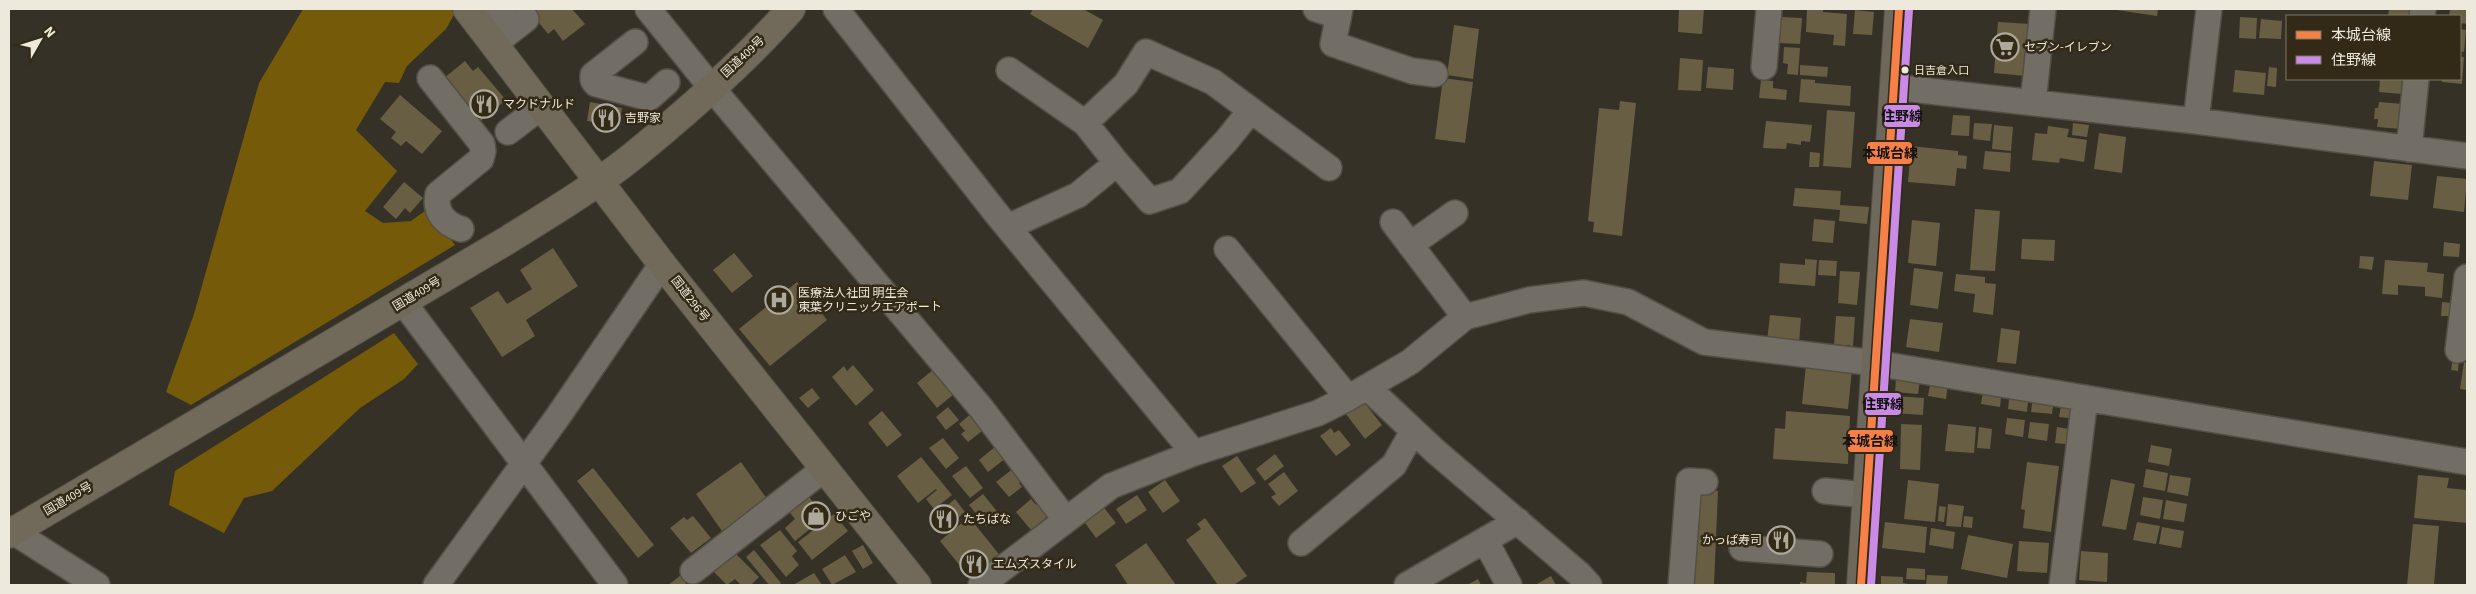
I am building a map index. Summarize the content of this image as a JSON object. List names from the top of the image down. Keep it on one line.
{"streets":{"highway":["国道409号","国道296号"]},"crossings":[["国道409号","国道296号"]],"places":{"supermarket":["セブン-イレブン"],"other":["日吉倉入口"],"restaurant":["マクドナルド","吉野家","たちばな","かっぱ寿司","エムズスタイル"],"hospital":["医療法人社団 明生会 東葉クリニックエアポート"],"shop":["ひごや"]},"lines":["transit line 本城台線","transit line 住野線"],"legend":["本城台線","住野線"],"north":"top right"}
